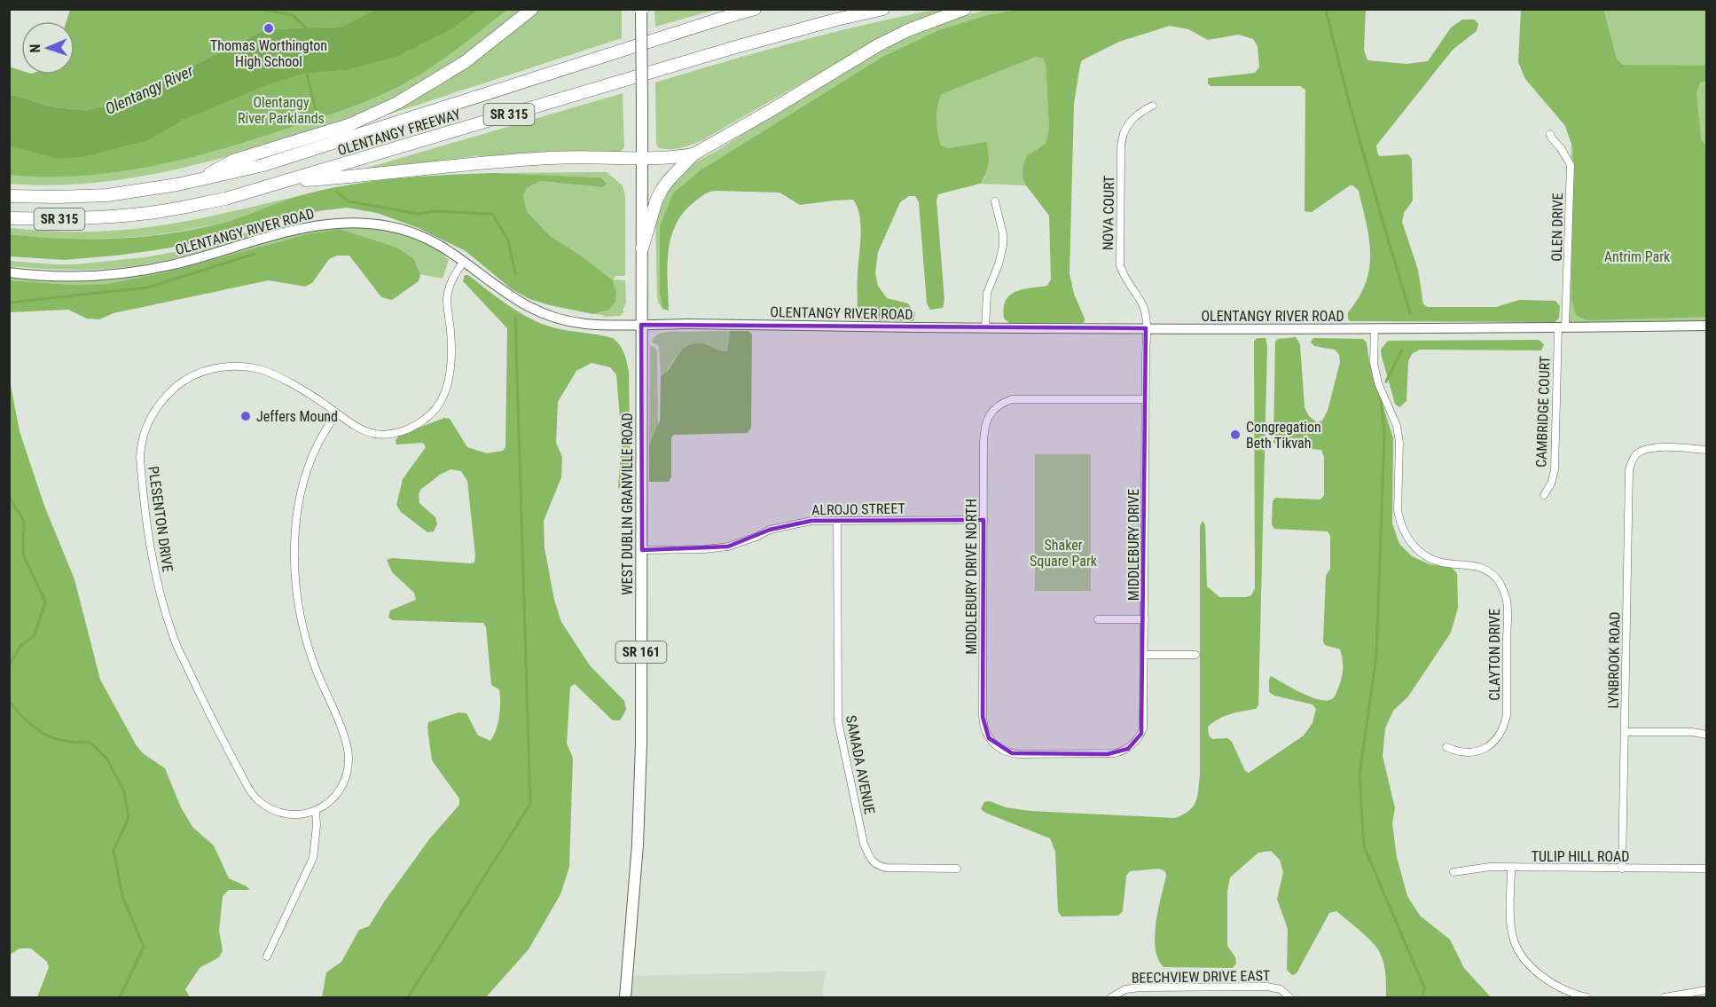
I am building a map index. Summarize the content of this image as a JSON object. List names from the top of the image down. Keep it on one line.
{"streets":{"highway":["SR 315","OLENTANGY FREEWAY"],"main road":["OLENTANGY RIVER ROAD","WEST DUBLIN GRANVILLE ROAD","SR 161"],"street":["NOVA COURT","OLEN DRIVE","CAMBRIDGE COURT","ALROJO STREET","PLESENTON DRIVE","MIDDLEBURY DRIVE","MIDDLEBURY DRIVE NORTH","CLAYTON DRIVE","LYNBROOK ROAD","SAMADA AVENUE","TULIP HILL ROAD","BEECHVIEW DRIVE EAST"]},"crossings":[["NOVA COURT","OLENTANGY RIVER ROAD"],["NOVA COURT","MIDDLEBURY DRIVE"],["OLEN DRIVE","OLENTANGY RIVER ROAD"],["OLEN DRIVE","CAMBRIDGE COURT"],["OLENTANGY RIVER ROAD","CAMBRIDGE COURT"],["OLENTANGY RIVER ROAD","WEST DUBLIN GRANVILLE ROAD"],["OLENTANGY RIVER ROAD","PLESENTON DRIVE"],["OLENTANGY RIVER ROAD","MIDDLEBURY DRIVE"],["OLENTANGY RIVER ROAD","CLAYTON DRIVE"],["WEST DUBLIN GRANVILLE ROAD","ALROJO STREET"],["ALROJO STREET","MIDDLEBURY DRIVE NORTH"],["ALROJO STREET","SAMADA AVENUE"],["MIDDLEBURY DRIVE","MIDDLEBURY DRIVE NORTH"],["LYNBROOK ROAD","TULIP HILL ROAD"]],"water":["Olentangy River"],"parks":["Olentangy River Parklands","Antrim Park","Shaker Square Park"],"places":["Thomas Worthington High School","Jeffers Mound","Congregation Beth Tikvah"],"north":"left"}
